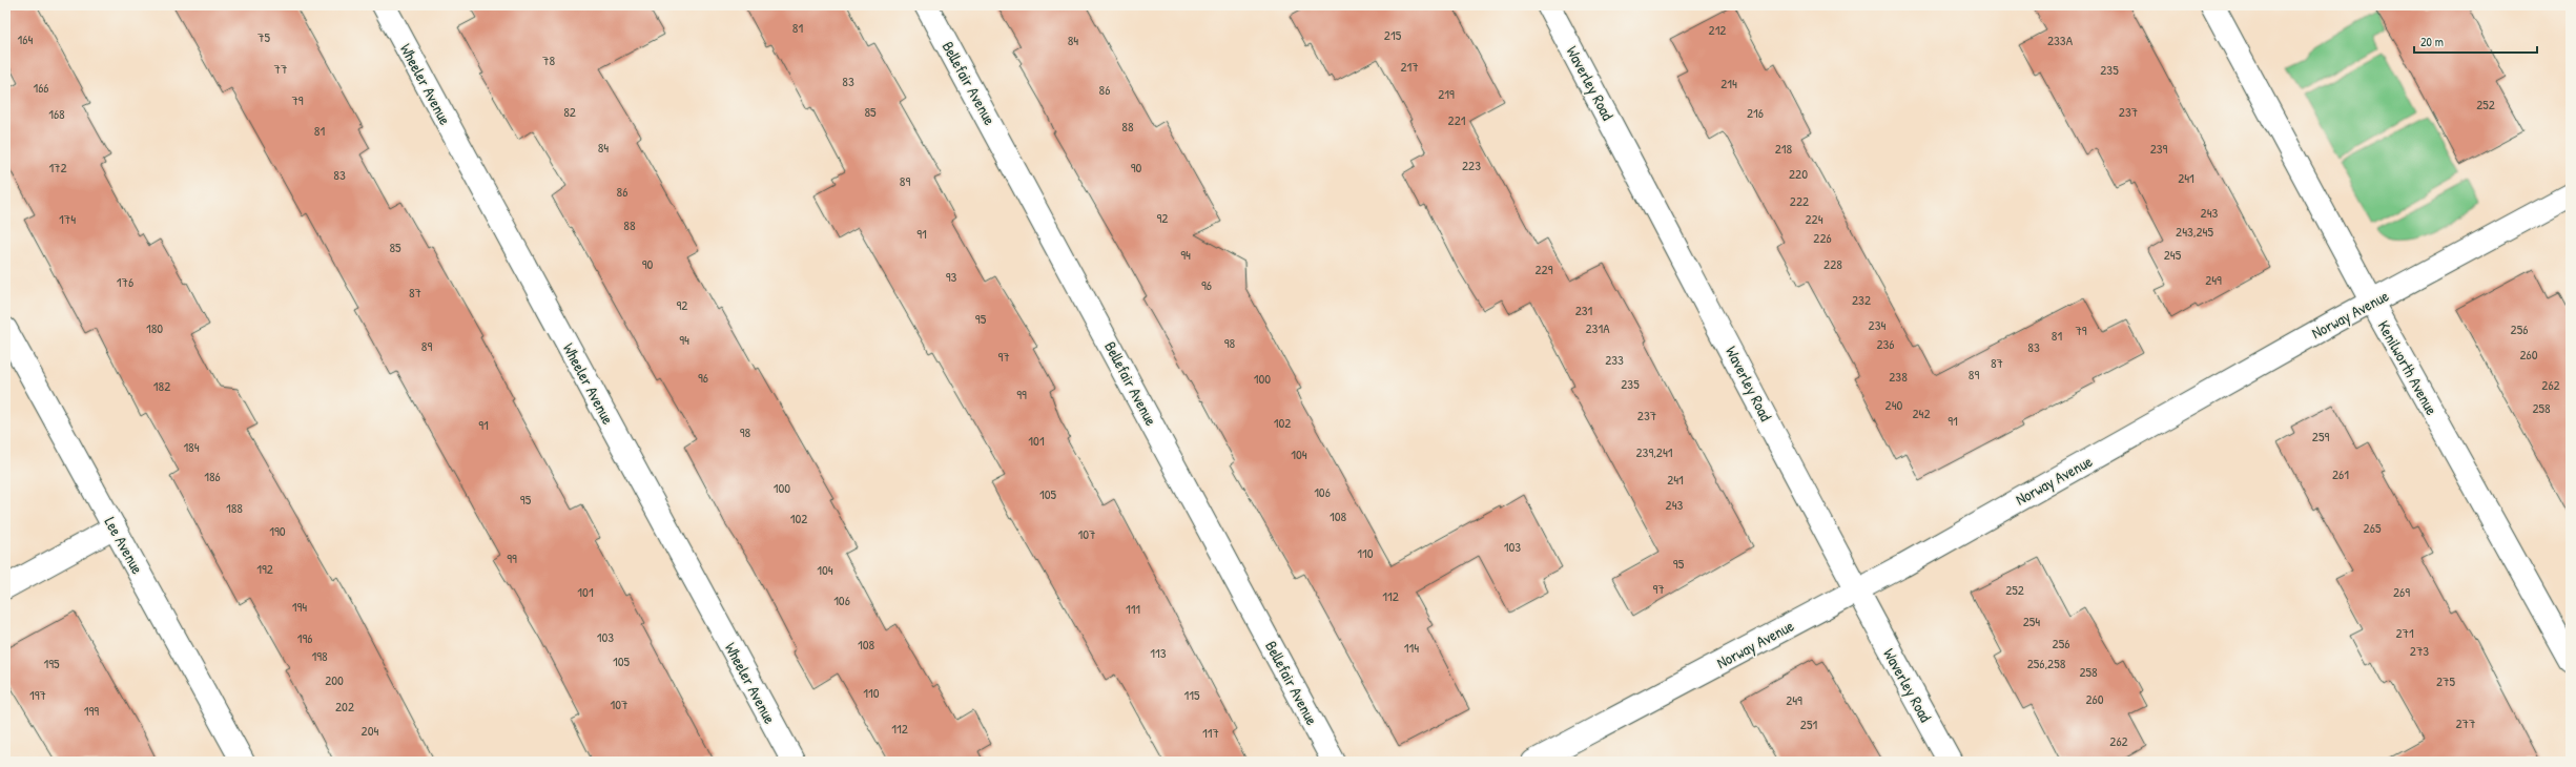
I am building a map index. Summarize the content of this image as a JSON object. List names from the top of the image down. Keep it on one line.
{"streets":{"street":["Bellefair Avenue","Waverley Road","Wheeler Avenue","Norway Avenue","Kenilworth Avenue","Lee Avenue"]},"crossings":[["Waverley Road","Norway Avenue"],["Norway Avenue","Kenilworth Avenue"]],"house_numbers":["81","212","215","75","164","84","233A","78","217","77","235","83","214","166","86","219","79","252","82","85","237","216","168","221","88","81","84","218","239","223","172","90","220","83","241","89","86","222","243","92","174","224","88","243,245","91","226","85","94","245","90","228","229","93","249","176","96","87","232","92","231","95","234","180","231A","256","79","81","94","98","236","89","83","260","97","233","87","89","238","96","100","235","262","182","99","240","258","242","237","91","102","91","98","259","101","184","239,241","104","261","186","241","100","106","105","95","243","188","108","102","265","190","107","103","110","99","95","192","104","97","252","101","269","112","106","194","111","254","271","103","196","256","108","114","273","113","198","105","195","256,258","258","200","275","110","197","115","260","249","107","202","199","277","251","112","204","117","262"],"scale_bar":"20 m"}
